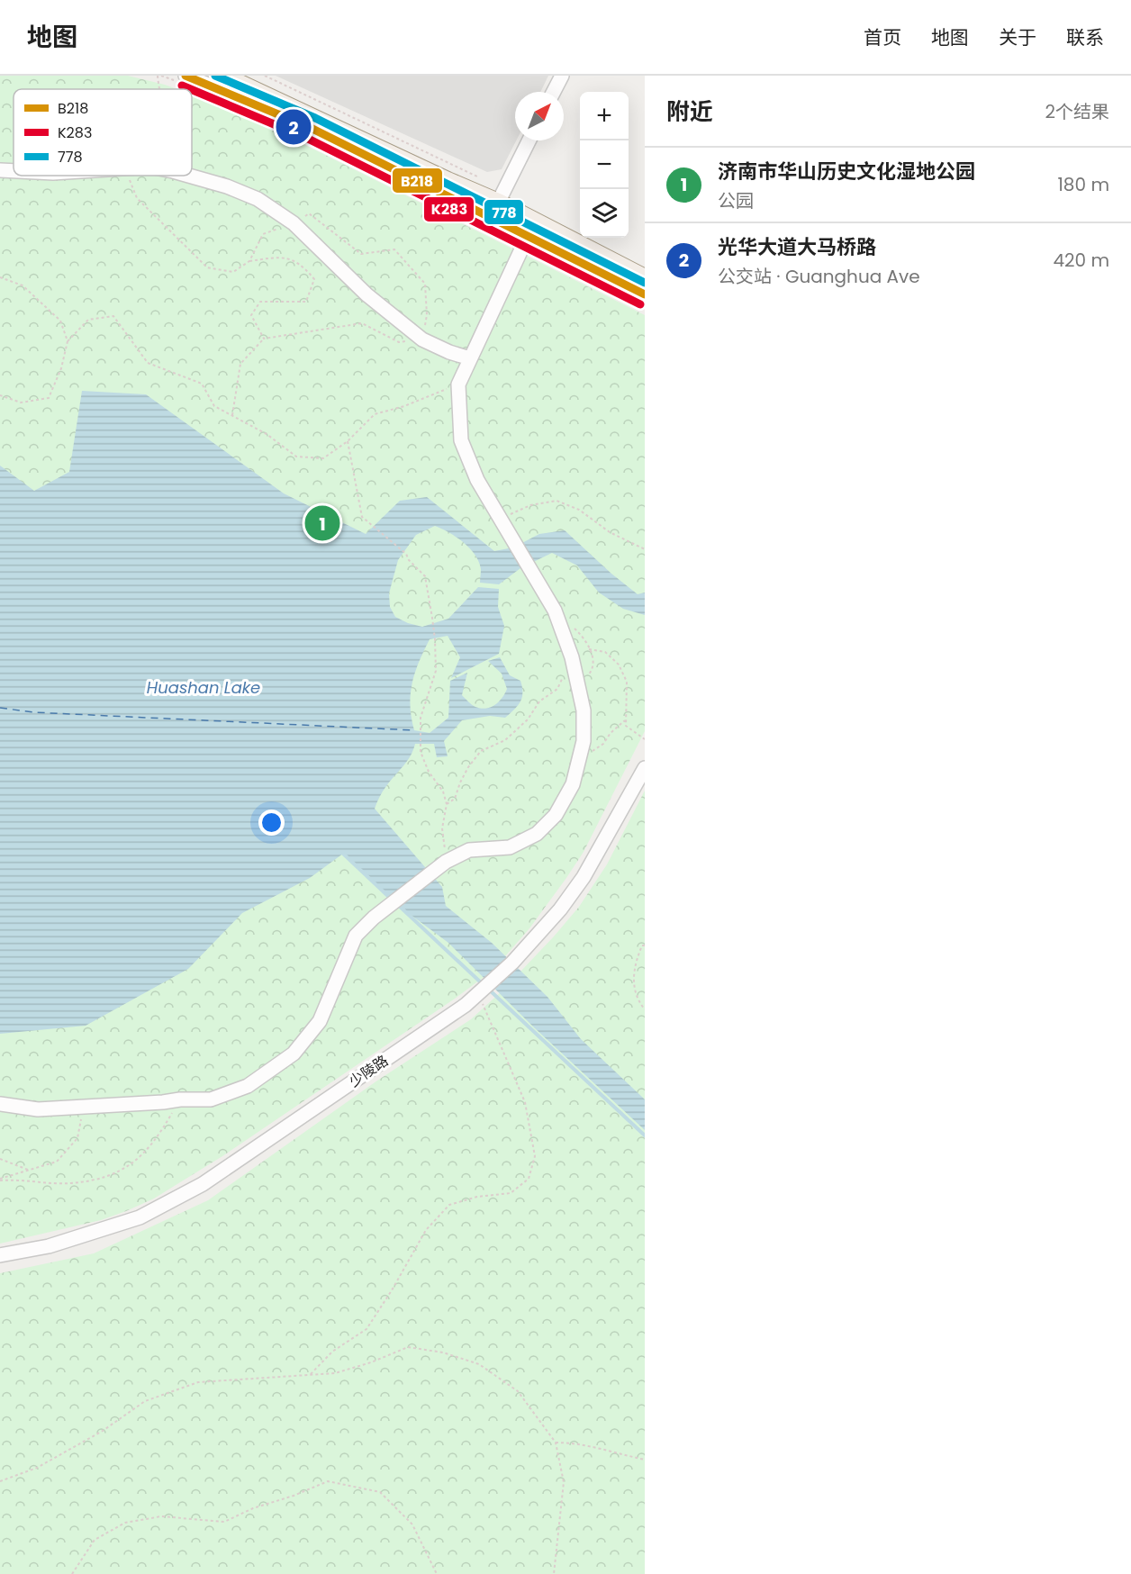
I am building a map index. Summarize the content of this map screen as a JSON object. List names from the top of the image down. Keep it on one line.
{"streets":{"street":["少陵路"]},"water":["Huashan Lake"],"lines":["transit line B218","transit line 778","transit line K283"],"legend":["B218","K283","778"],"north":"top right","page":{"header":"地图","nav":["首页","地图","关于","联系"],"heading":["附近","2个结果"],"map_buttons":["+","−"],"pins":["2","1"],"list":[{"mark":"1","name":"济南市华山历史文化湿地公园","note":"公园","value":"180 m"},{"mark":"2","name":"光华大道大马桥路","note":"公交站 · Guanghua Ave","value":"420 m"}]}}
